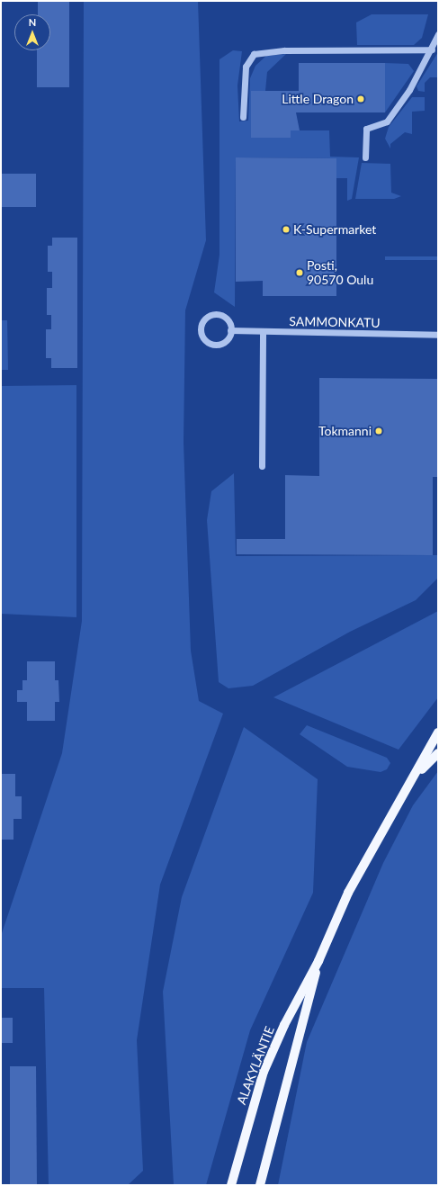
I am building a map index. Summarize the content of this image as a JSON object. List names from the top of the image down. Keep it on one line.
{"streets":{"main road":["ALAKYLÄNTIE"],"street":["SAMMONKATU"]},"places":["Little Dragon","K-Supermarket","Posti, 90570 Oulu","Tokmanni"],"north":"top"}
